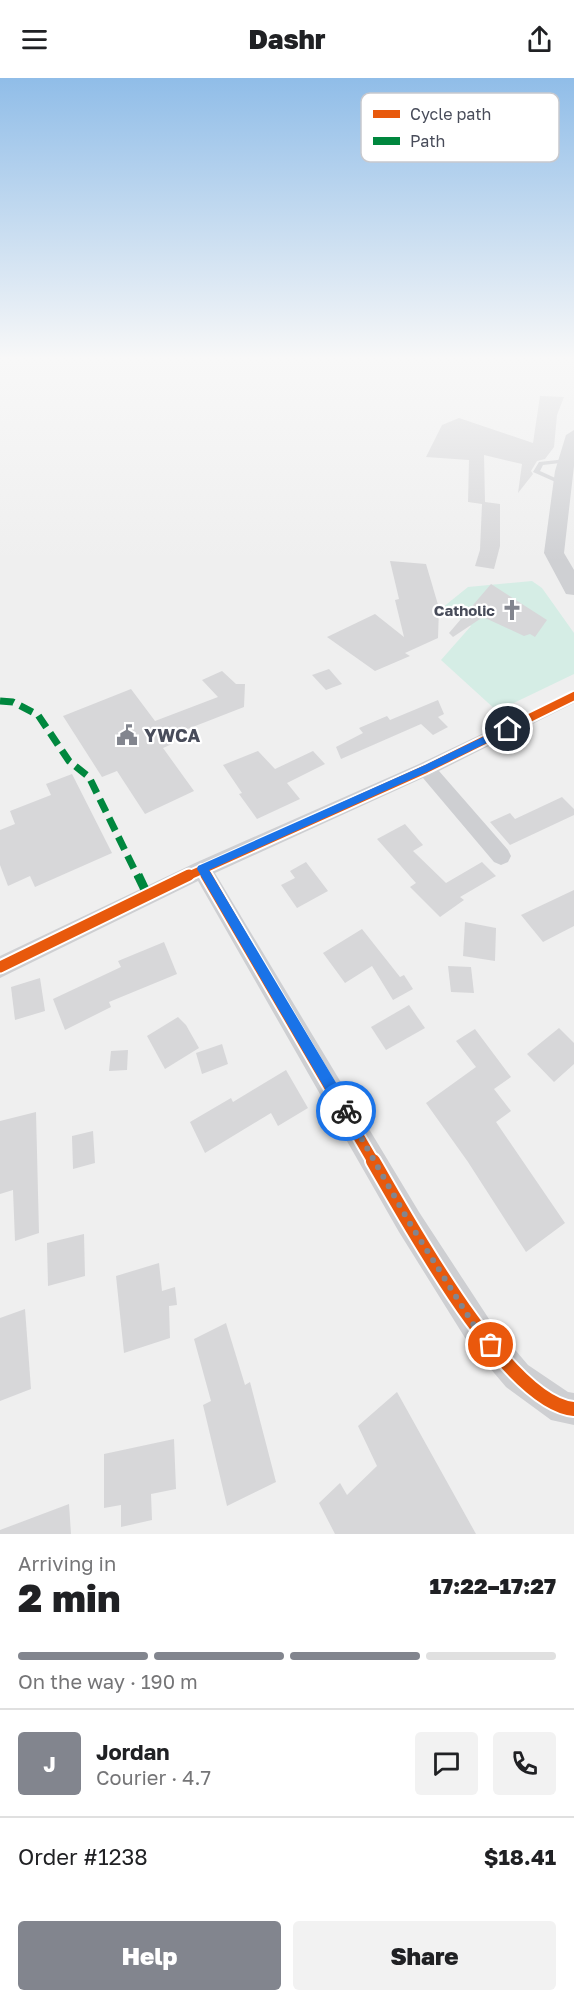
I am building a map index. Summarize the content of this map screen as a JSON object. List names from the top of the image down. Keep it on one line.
{"places":{"church":["Catholic"],"public building":["YWCA"]},"legend":["Cycle path","Path"],"page":{"header":"Dashr","heading":["2 min","Arriving in","17:22–17:27"],"panel":["Jordan","Courier · 4.7","Order #1238","$18.41"],"bar":"On the way · 190 m","round":"J","buttons":["Help","Share"]}}
